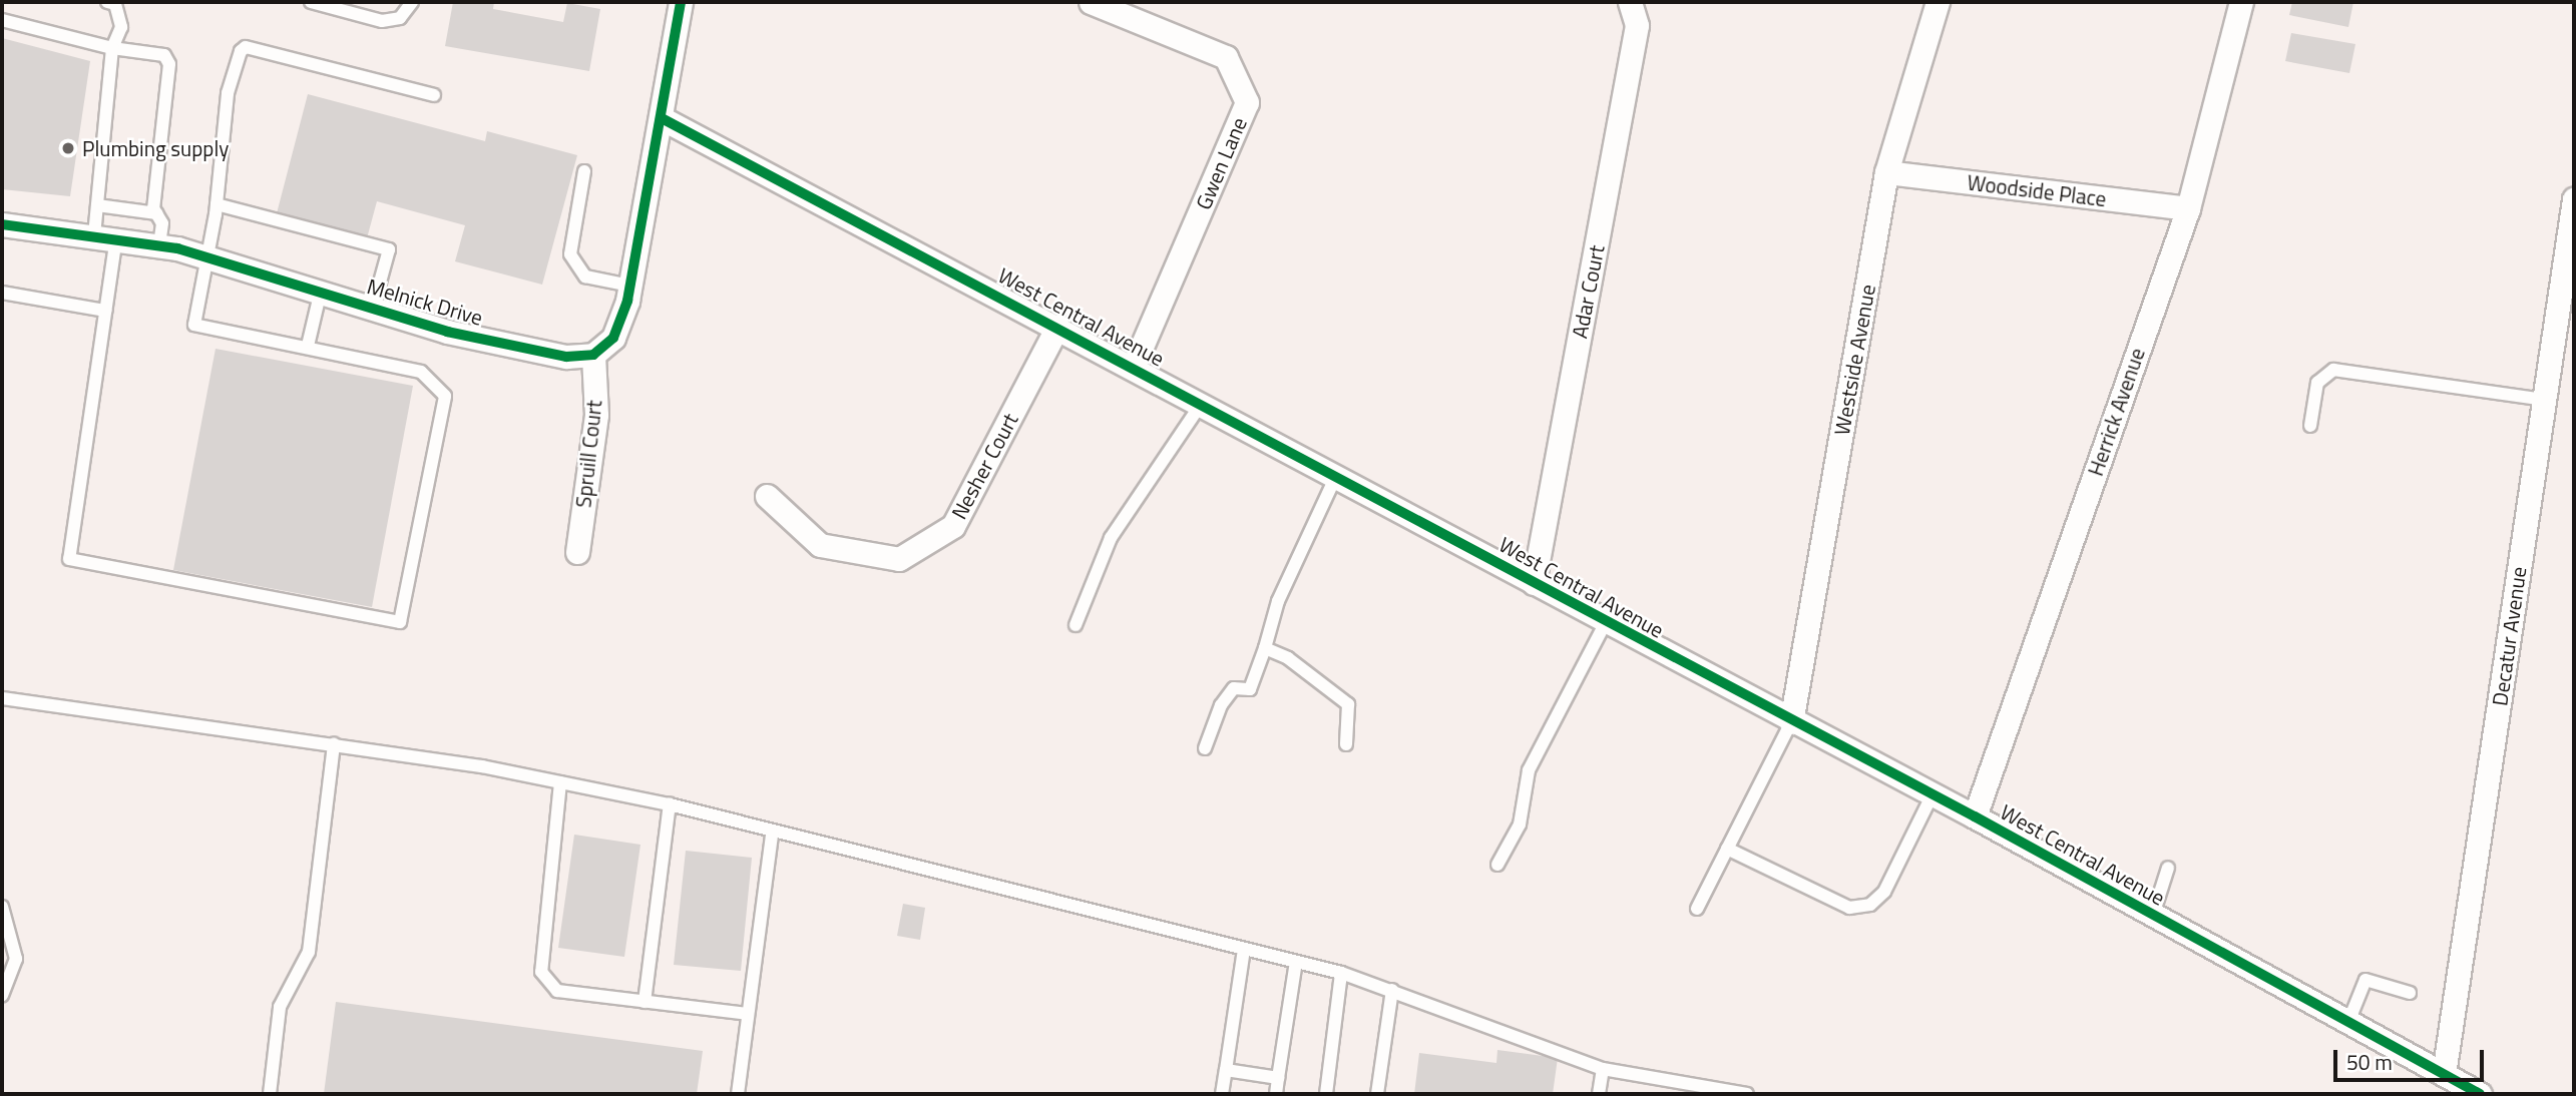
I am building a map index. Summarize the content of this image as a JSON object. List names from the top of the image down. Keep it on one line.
{"streets":{"street":["Gwen Lane","Woodside Place","Adar Court","Melnick Drive","West Central Avenue","Westside Avenue","Herrick Avenue","Spruill Court","Nesher Court","Decatur Avenue"]},"crossings":[["Gwen Lane","West Central Avenue"],["Woodside Place","Westside Avenue"],["Woodside Place","Herrick Avenue"],["Adar Court","West Central Avenue"],["Melnick Drive","Spruill Court"],["West Central Avenue","Westside Avenue"],["West Central Avenue","Herrick Avenue"],["West Central Avenue","Nesher Court"],["West Central Avenue","Decatur Avenue"]],"places":["Plumbing supply"],"scale_bar":"50 m"}
